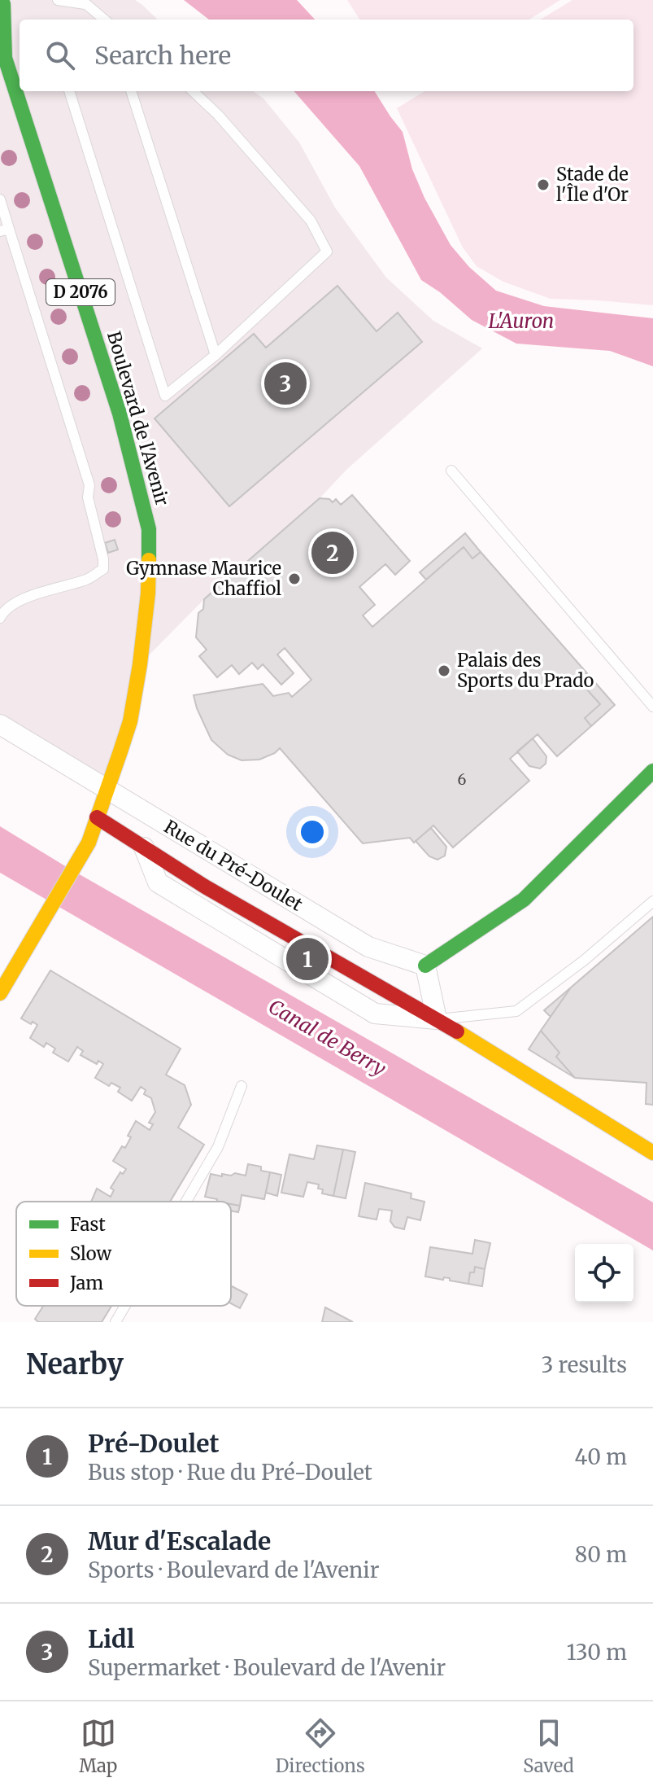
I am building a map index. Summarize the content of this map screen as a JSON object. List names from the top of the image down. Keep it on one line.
{"streets":{"main road":["D 2076","Boulevard de l'Avenir","Rue du Pré-Doulet"]},"crossings":[["D 2076","Boulevard de l'Avenir"],["D 2076","Rue du Pré-Doulet"],["Boulevard de l'Avenir","Rue du Pré-Doulet"]],"water":["L'Auron","Canal de Berry"],"places":["Stade de l'Île d'Or","Gymnase Maurice Chaffiol","Palais des Sports du Prado"],"house_numbers":["6"],"legend":["Fast","Slow","Jam"],"page":{"search":"Search here","pins":["3","2","1"],"heading":["Nearby","3 results"],"list":[{"mark":"1","name":"Pré-Doulet","note":"Bus stop · Rue du Pré-Doulet","value":"40 m"},{"mark":"2","name":"Mur d'Escalade","note":"Sports · Boulevard de l'Avenir","value":"80 m"},{"mark":"3","name":"Lidl","note":"Supermarket · Boulevard de l'Avenir","value":"130 m"}],"nav":["Map","Directions","Saved"]}}
